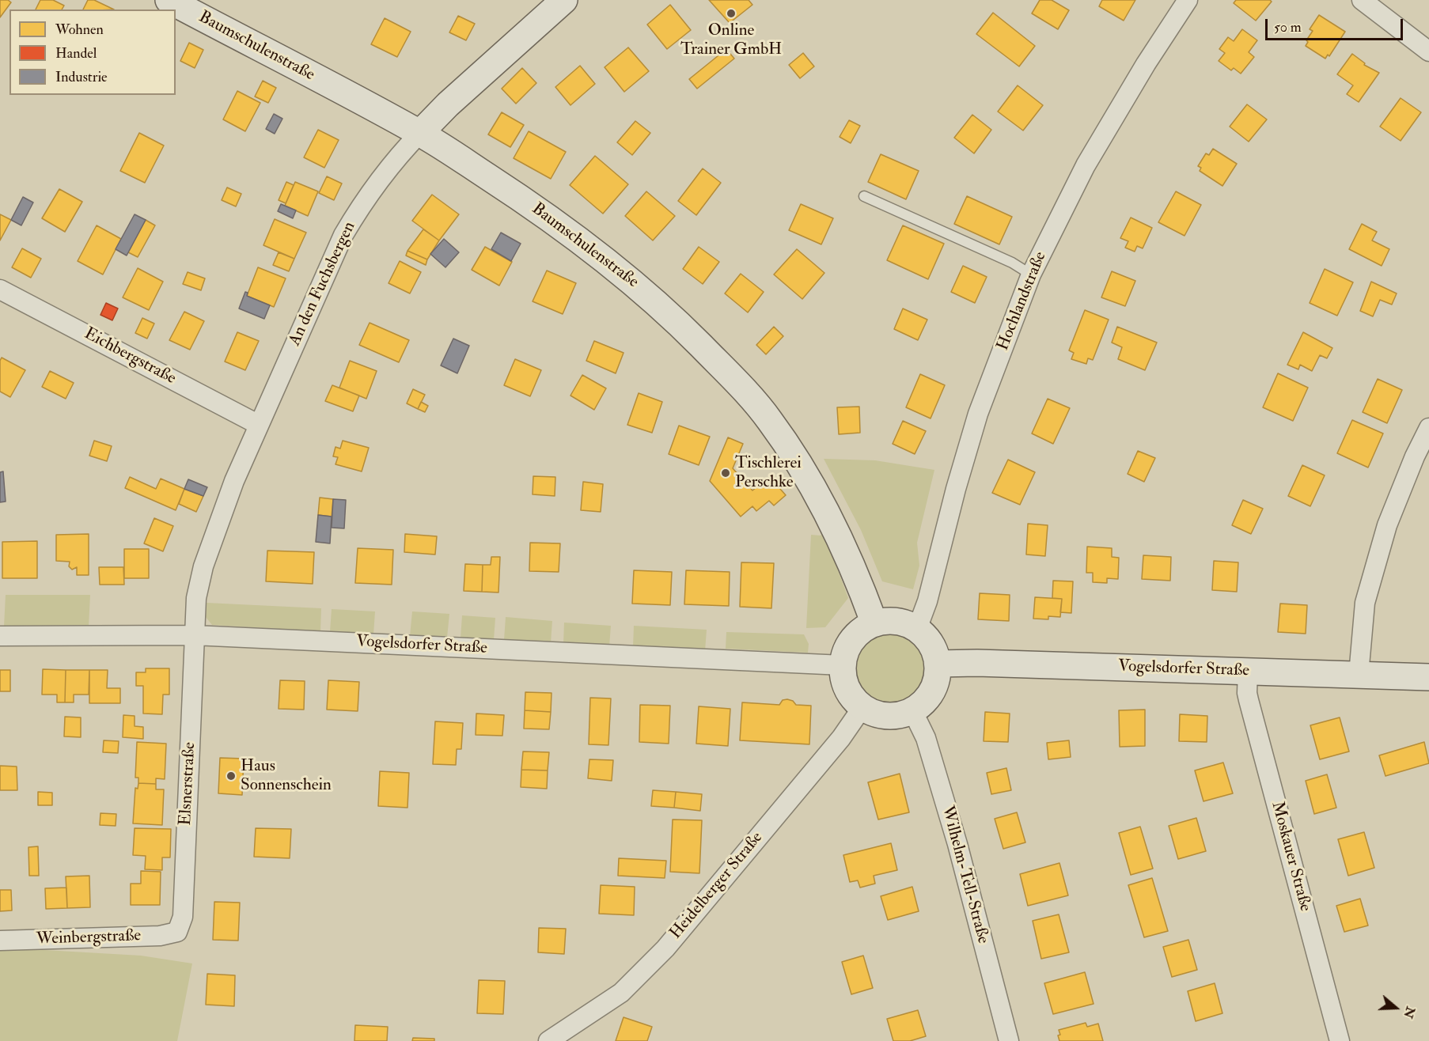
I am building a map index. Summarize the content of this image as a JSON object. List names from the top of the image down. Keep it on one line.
{"streets":{"street":["Baumschulenstraße","An den Fuchsbergen","Hochlandstraße","Eichbergstraße","Vogelsdorfer Straße","Elsnerstraße","Moskauer Straße","Wilhelm-Tell-Straße","Heidelberger Straße","Weinbergstraße"]},"crossings":[["Baumschulenstraße","An den Fuchsbergen"],["Baumschulenstraße","Hochlandstraße"],["Baumschulenstraße","Vogelsdorfer Straße"],["Baumschulenstraße","Wilhelm-Tell-Straße"],["Baumschulenstraße","Heidelberger Straße"],["An den Fuchsbergen","Eichbergstraße"],["An den Fuchsbergen","Vogelsdorfer Straße"],["An den Fuchsbergen","Elsnerstraße"],["Hochlandstraße","Vogelsdorfer Straße"],["Hochlandstraße","Wilhelm-Tell-Straße"],["Hochlandstraße","Heidelberger Straße"],["Vogelsdorfer Straße","Elsnerstraße"],["Vogelsdorfer Straße","Moskauer Straße"],["Vogelsdorfer Straße","Wilhelm-Tell-Straße"],["Vogelsdorfer Straße","Heidelberger Straße"],["Elsnerstraße","Weinbergstraße"],["Wilhelm-Tell-Straße","Heidelberger Straße"]],"places":["Online Trainer GmbH","Tischlerei Perschke","Haus Sonnenschein"],"legend":["Wohnen","Handel","Industrie"],"scale_bar":"50 m","north":"right"}
